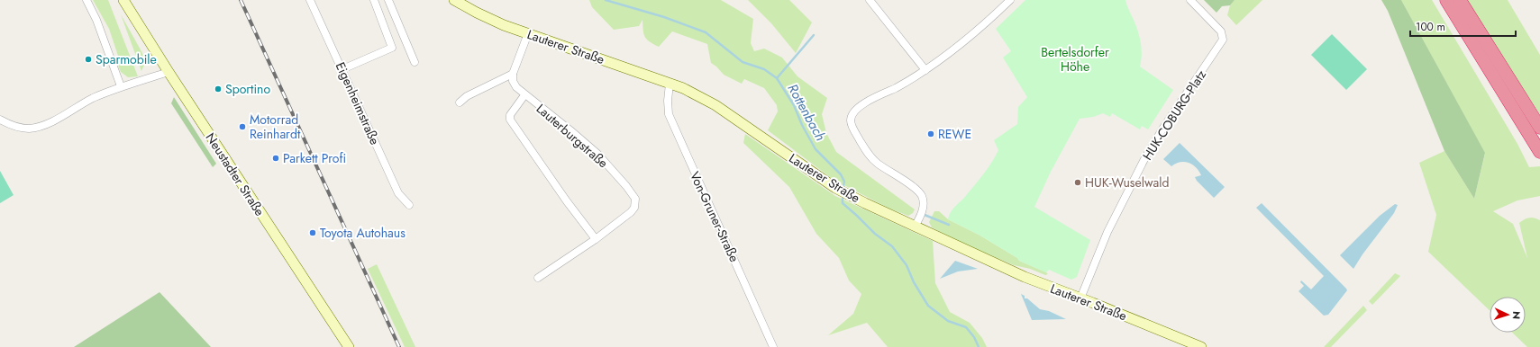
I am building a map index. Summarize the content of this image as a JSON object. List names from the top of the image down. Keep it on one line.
{"streets":{"street":["Lauterer Straße","Eigenheimstraße","HUK-COBURG-Platz","Lauterburgstraße","Neustadter Straße","Von-Gruner-Straße"]},"crossings":[["Lauterer Straße","HUK-COBURG-Platz"],["Lauterer Straße","Von-Gruner-Straße"]],"water":["Rottenbach"],"parks":["Bertelsdorfer Höhe"],"places":["Sparmobile","Sportino","Motorrad Reinhardt","REWE","Parkett Profi","HUK-Wuselwald","Toyota Autohaus"],"scale_bar":"100 m","north":"right"}
